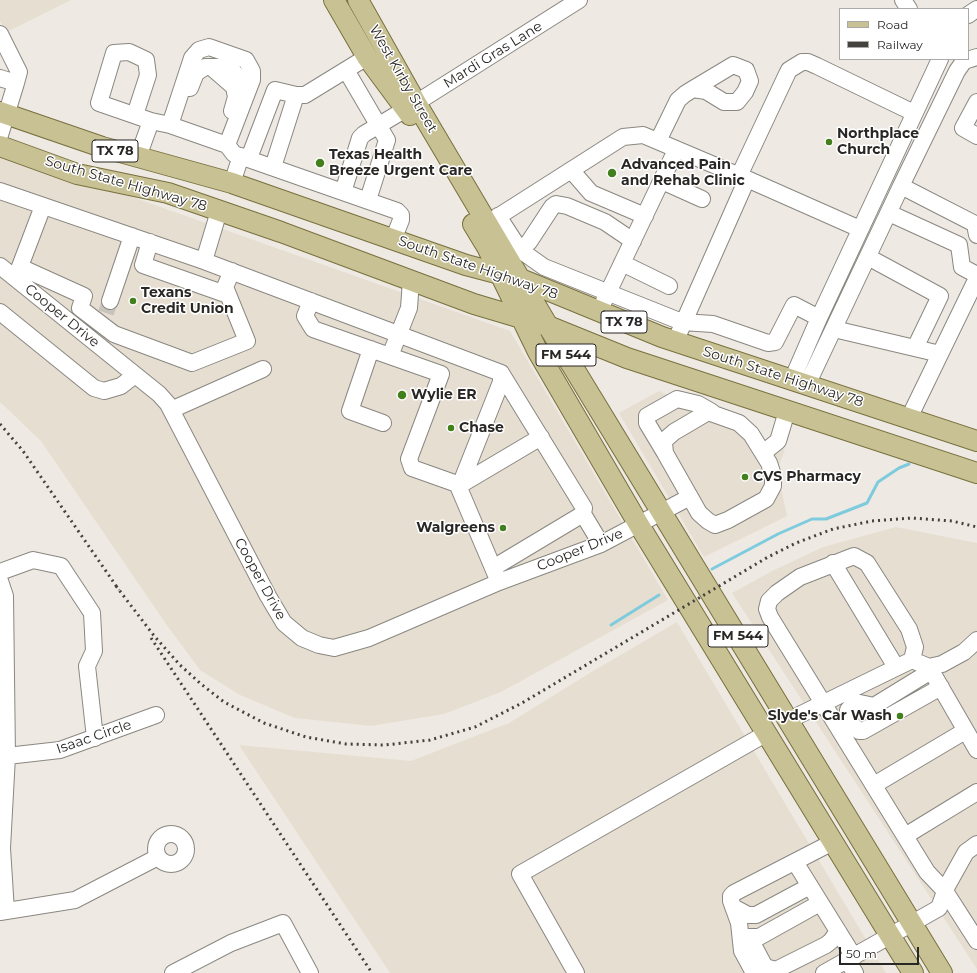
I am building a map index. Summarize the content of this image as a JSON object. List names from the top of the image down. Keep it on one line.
{"streets":{"main road":["West Kirby Street","TX 78","South State Highway 78","FM 544"],"street":["Mardi Gras Lane","Cooper Drive","Isaac Circle"]},"crossings":[["Mardi Gras Lane","West Kirby Street"],["West Kirby Street","South State Highway 78"],["West Kirby Street","FM 544"],["South State Highway 78","FM 544"],["Cooper Drive","FM 544"]],"places":["Northplace Church","Texas Health Breeze Urgent Care","Advanced Pain and Rehab Clinic","Texans Credit Union","Wylie ER","Chase","CVS Pharmacy","Walgreens","Slyde's Car Wash"],"legend":["Road","Railway"],"scale_bar":"50 m"}
